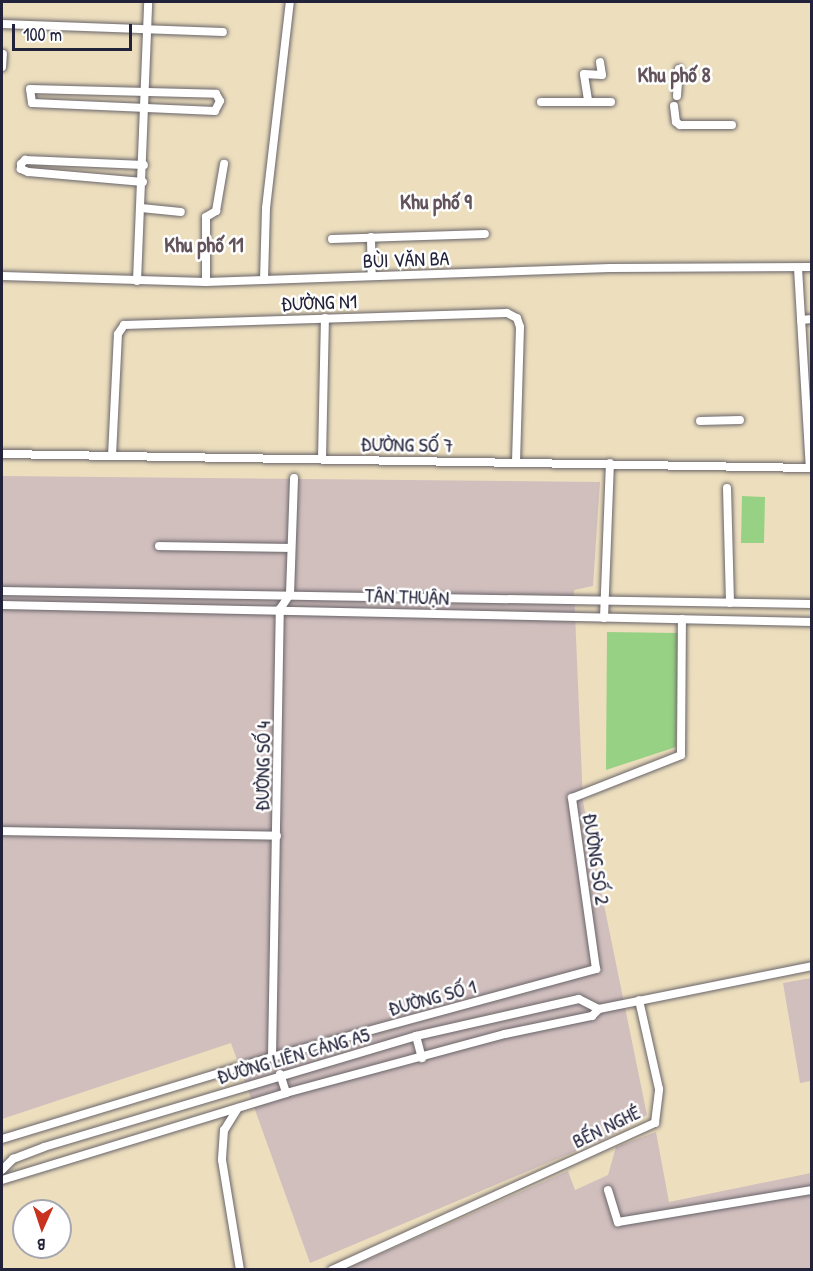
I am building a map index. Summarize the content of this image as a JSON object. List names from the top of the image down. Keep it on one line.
{"streets":{"street":["BÙI VĂN BA","ĐƯỜNG N1","ĐƯỜNG SỐ 7","TÂN THUẬN","ĐƯỜNG SỐ 4","ĐƯỜNG SỐ 2","ĐƯỜNG SỐ 1","ĐƯỜNG LIÊN CẢNG A5","BẾN NGHÉ"]},"crossings":[["ĐƯỜNG N1","ĐƯỜNG SỐ 7"],["TÂN THUẬN","ĐƯỜNG SỐ 4"],["TÂN THUẬN","ĐƯỜNG SỐ 2"],["ĐƯỜNG SỐ 4","ĐƯỜNG SỐ 1"],["ĐƯỜNG SỐ 2","ĐƯỜNG SỐ 1"],["ĐƯỜNG LIÊN CẢNG A5","BẾN NGHÉ"]],"districts":["Khu phố 8","Khu phố 9","Khu phố 11"],"scale_bar":"100 m","north":"bottom"}
